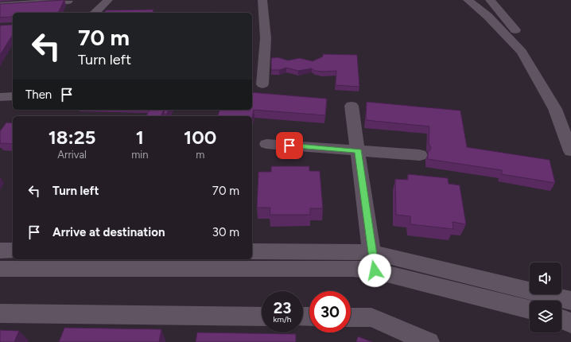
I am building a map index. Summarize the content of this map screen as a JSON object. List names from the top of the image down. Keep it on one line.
{"page":{"turn":["70 m","Turn left"],"then":"Then","eta":["18:25","Arrival","1","min","100","m"],"list":[{"name":"Turn left","value":"70 m"},{"name":"Arrive at destination","value":"30 m"}],"speed":"23 km/h","limit":"30"}}
